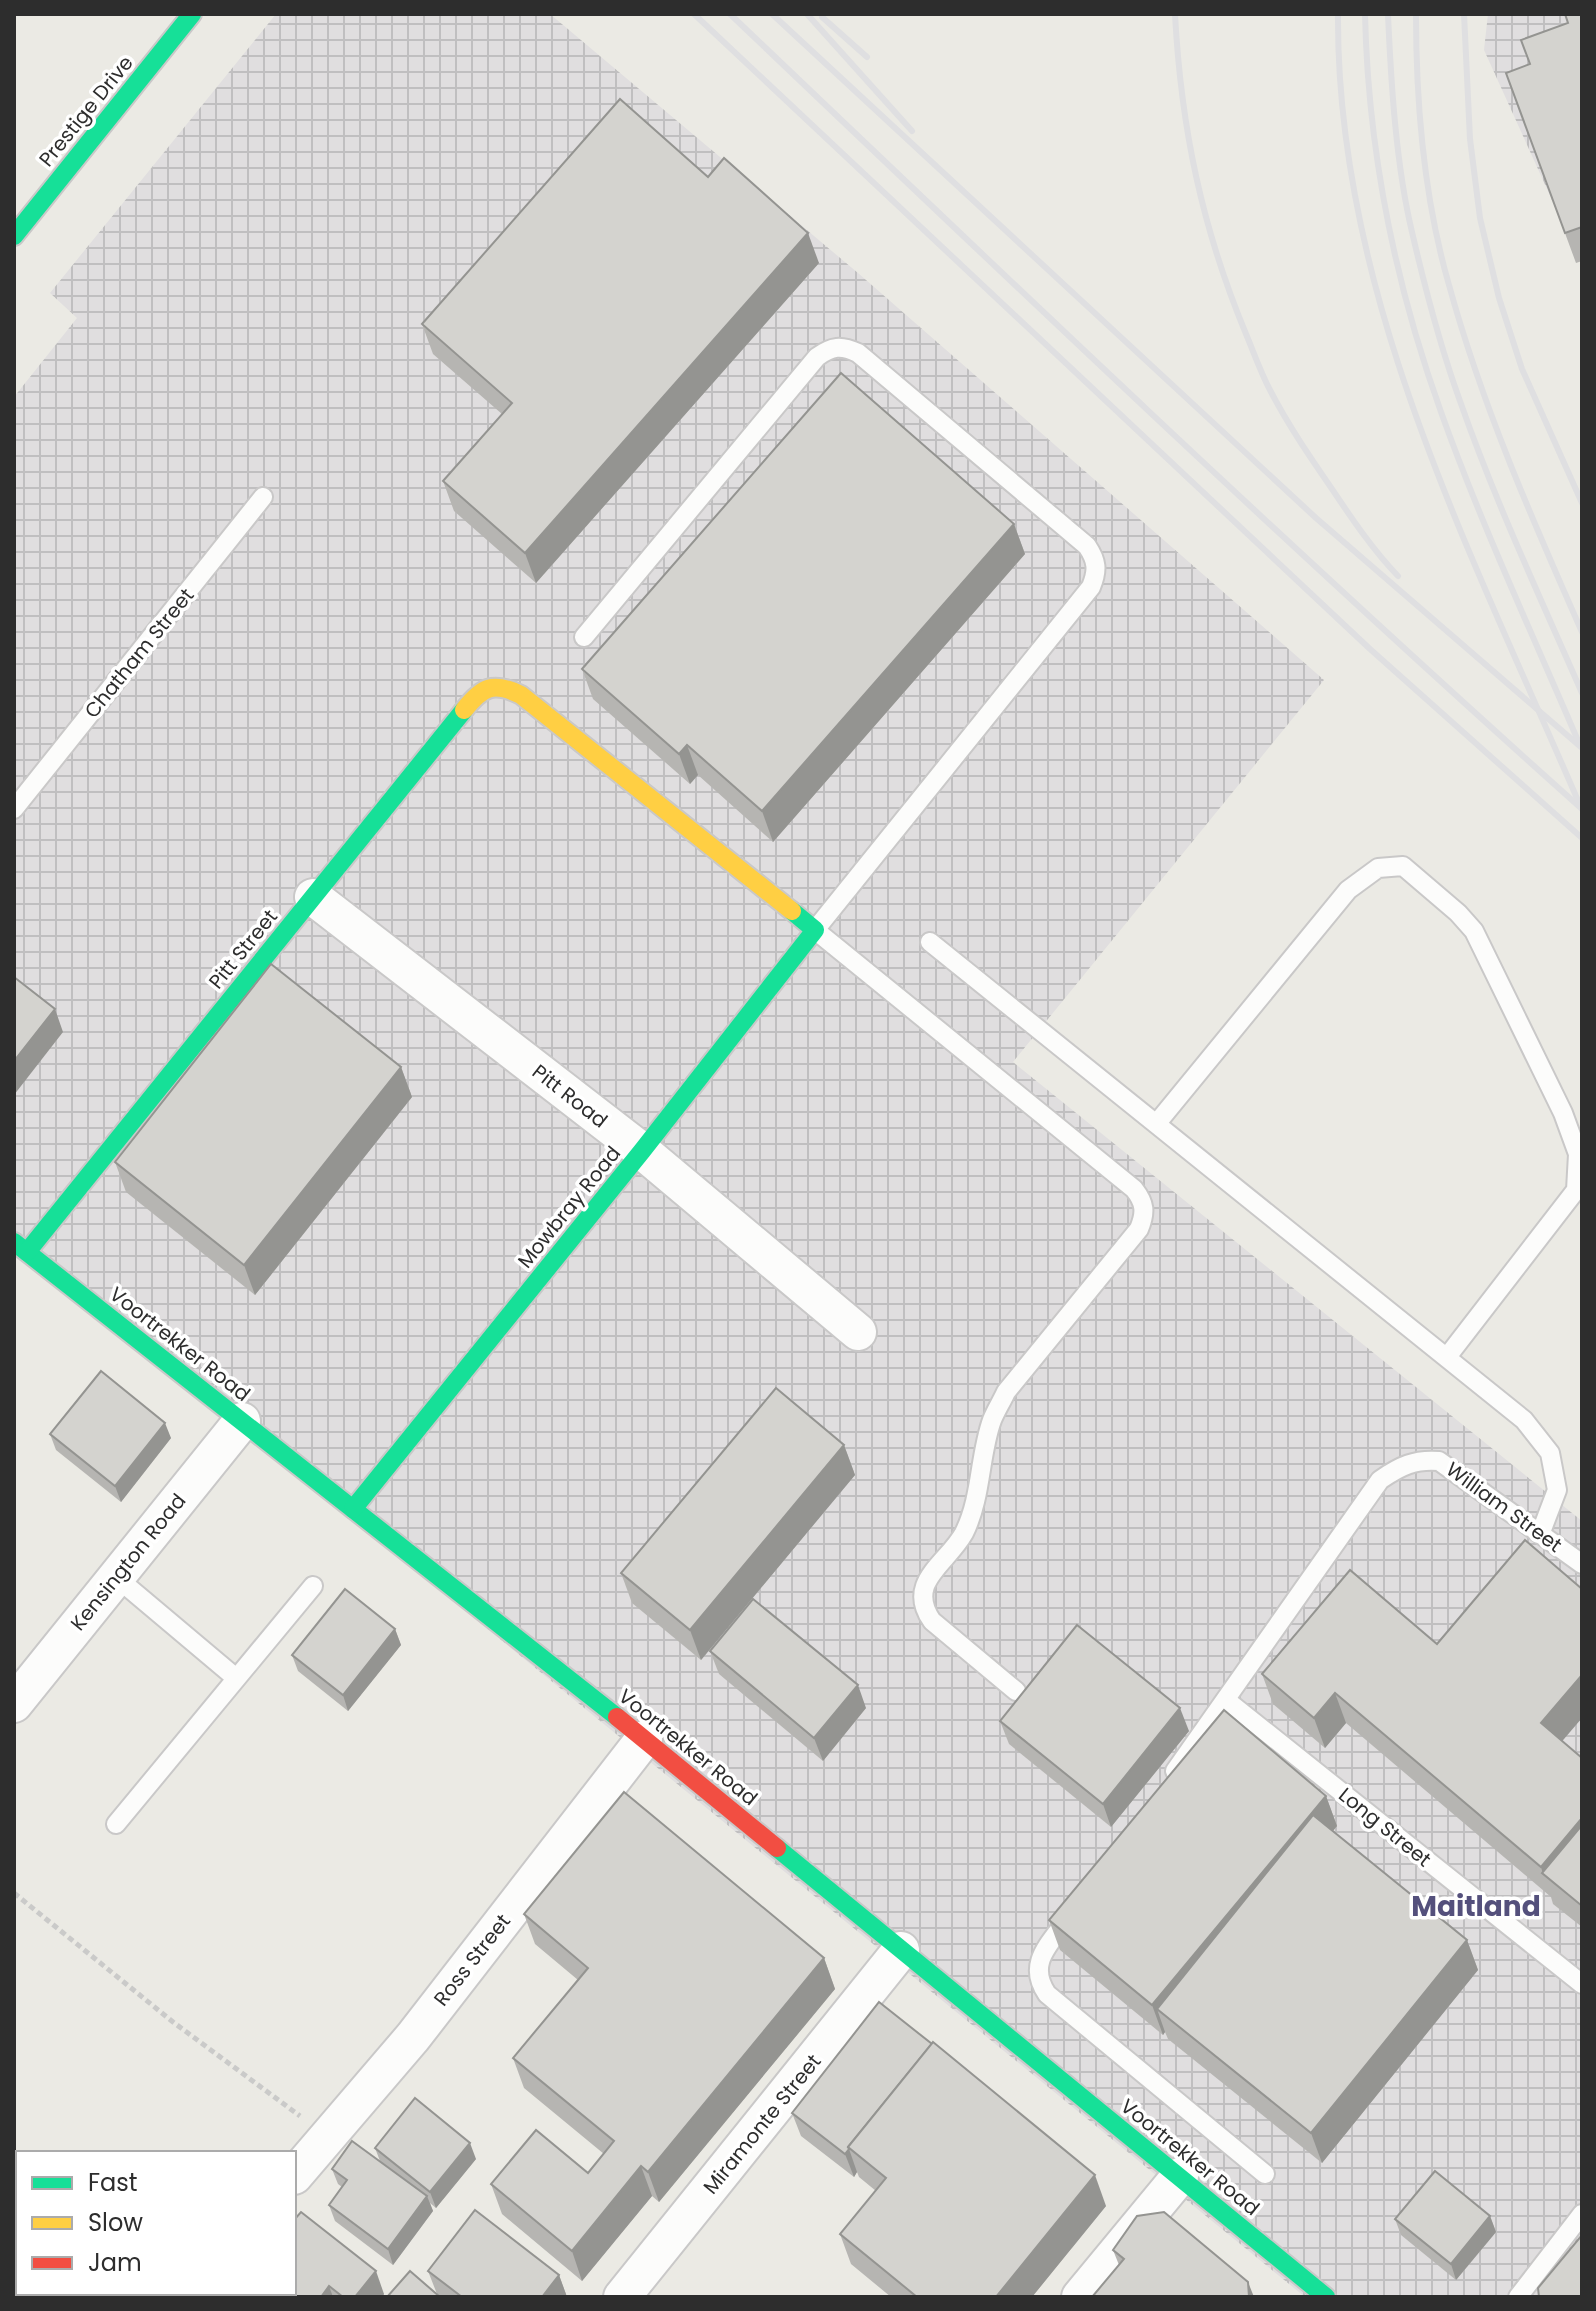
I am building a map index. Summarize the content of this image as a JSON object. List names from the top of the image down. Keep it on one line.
{"streets":{"street":["Prestige Drive","Pitt Street","Pitt Road","Mowbray Road","Voortrekker Road","Kensington Road","Ross Street","Miramonte Street"],"lane":["Chatham Street","William Street","Long Street"]},"crossings":[["Pitt Street","Pitt Road"],["Pitt Street","Mowbray Road"],["Pitt Street","Voortrekker Road"],["Pitt Road","Mowbray Road"],["Mowbray Road","Voortrekker Road"],["Voortrekker Road","Kensington Road"],["Voortrekker Road","Ross Street"],["Voortrekker Road","Miramonte Street"],["William Street","Long Street"]],"districts":["Maitland"],"legend":["Fast","Slow","Jam"]}
